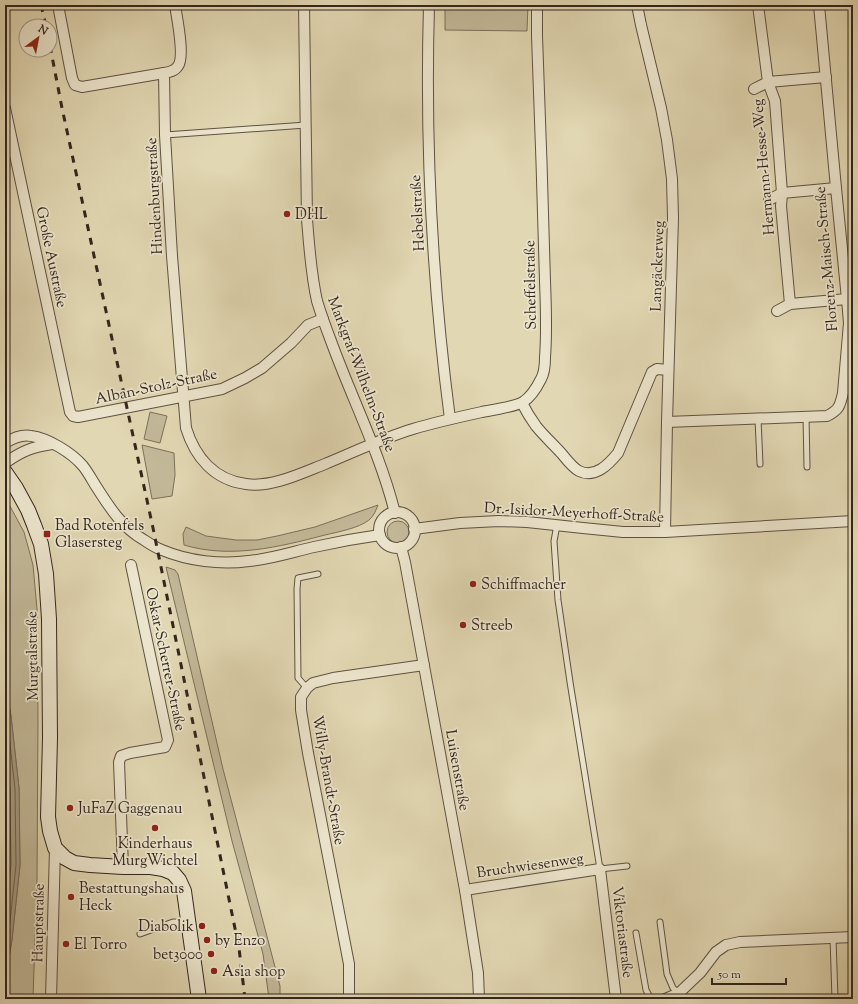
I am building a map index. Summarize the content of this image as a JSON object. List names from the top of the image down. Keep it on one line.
{"streets":{"street":["Hermann-Hesse-Weg","Hindenburgstraße","Hebelstraße","Große Austraße","Florenz-Maisch-Straße","Langäckerweg","Scheffelstraße","Markgraf-Wilhelm-Straße","Alban-Stolz-Straße","Dr.-Isidor-Meyerhoff-Straße","Murgtalstraße","Oskar-Scherrer-Straße","Luisenstraße","Willy-Brandt-Straße","Bruchwiesenweg","Hauptstraße","Viktoriastraße"]},"crossings":[["Hindenburgstraße","Markgraf-Wilhelm-Straße"],["Hindenburgstraße","Alban-Stolz-Straße"],["Große Austraße","Alban-Stolz-Straße"],["Florenz-Maisch-Straße","Langäckerweg"],["Langäckerweg","Dr.-Isidor-Meyerhoff-Straße"],["Markgraf-Wilhelm-Straße","Alban-Stolz-Straße"],["Markgraf-Wilhelm-Straße","Dr.-Isidor-Meyerhoff-Straße"],["Markgraf-Wilhelm-Straße","Luisenstraße"],["Dr.-Isidor-Meyerhoff-Straße","Luisenstraße"],["Murgtalstraße","Hauptstraße"],["Luisenstraße","Bruchwiesenweg"],["Bruchwiesenweg","Viktoriastraße"]],"places":{"other":["DHL","Schiffmacher","Streeb","JuFaZ Gaggenau","Kinderhaus MurgWichtel","Bestattungshaus Heck","Diabolik","by Enzo","El Torro","bet3000","Asia shop"],"transit":["Bad Rotenfels Glasersteg"]},"scale_bar":"50 m","north":"top right"}
